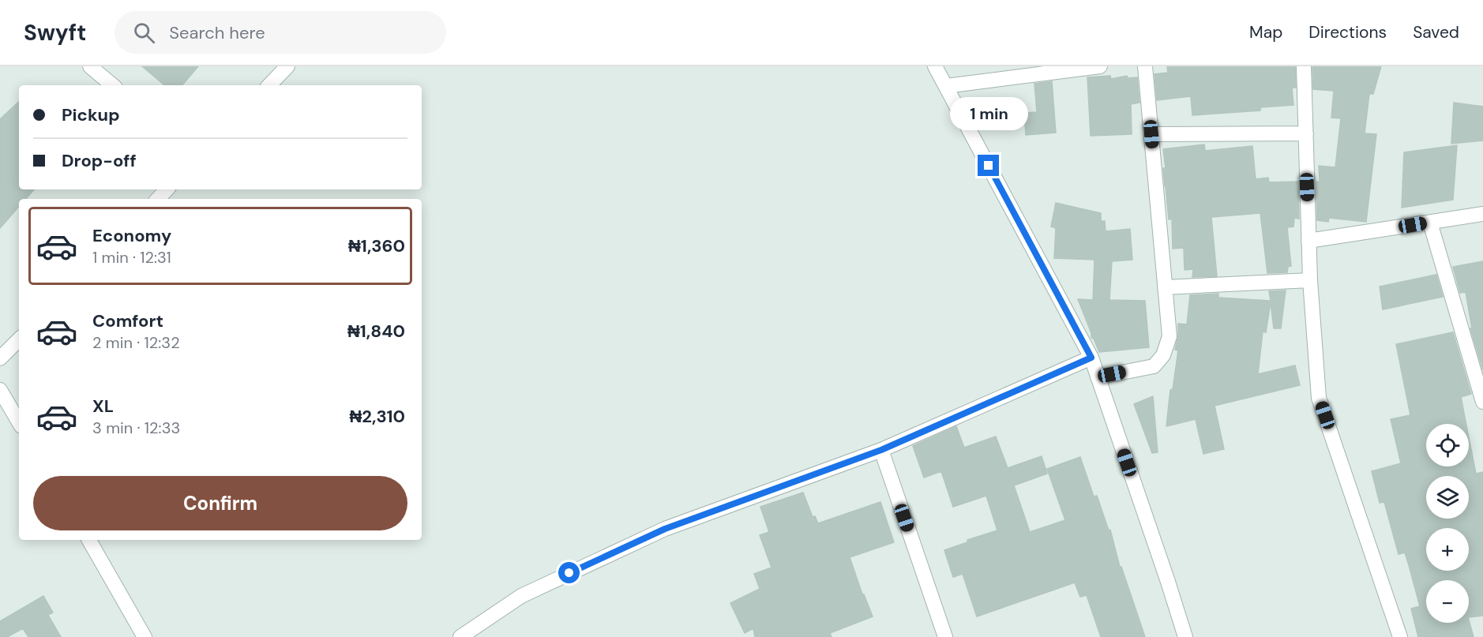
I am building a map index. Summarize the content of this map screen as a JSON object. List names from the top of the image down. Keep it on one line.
{"page":{"header":"Swyft","search":"Search here","nav":["Map","Directions","Saved"],"banner":["Pickup","Drop-off"],"bubble":"1 min","list":[{"name":"Economy","note":"1 min · 12:31","value":"₦1,360"},{"name":"Comfort","note":"2 min · 12:32","value":"₦1,840"},{"name":"XL","note":"3 min · 12:33","value":"₦2,310"}],"map_buttons":["+","−"],"buttons":"Confirm"}}
